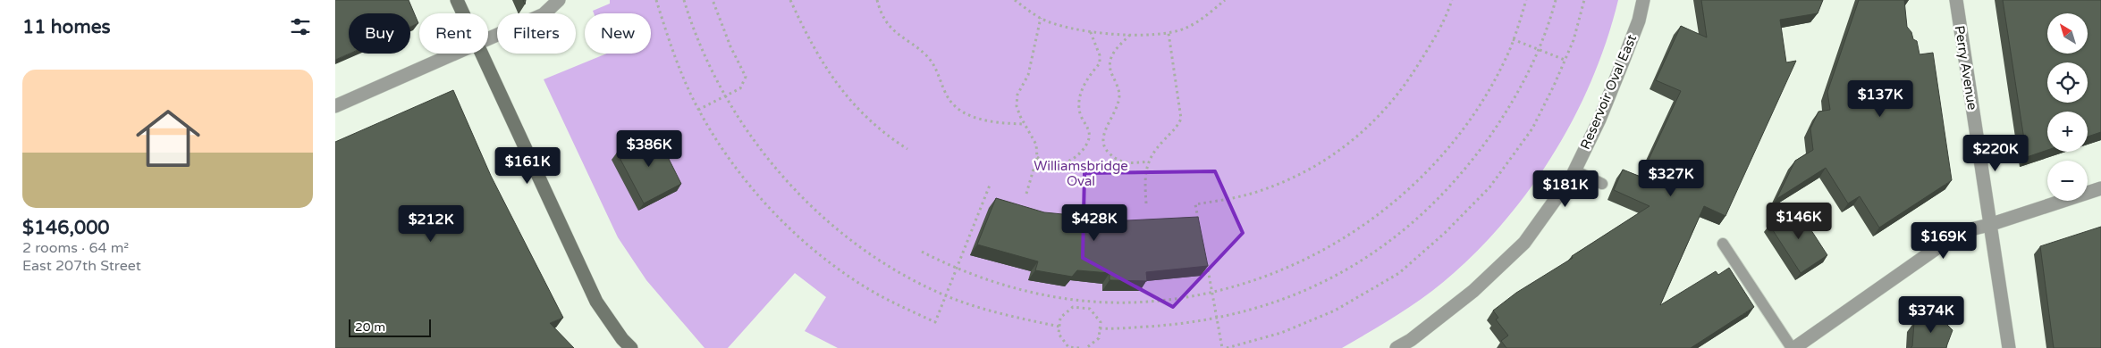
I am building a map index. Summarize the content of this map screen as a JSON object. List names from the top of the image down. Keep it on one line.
{"streets":{"street":["Perry Avenue","Reservoir Oval East"]},"parks":["Williamsbridge Oval"],"scale_bar":"20 m","north":"top left","page":{"heading":"11 homes","map_buttons":["+","−"],"chip":["Buy","Rent","Filters","New"],"list":[{"name":"$146,000","note":"2 rooms · 64 m² · East 207th Street"}],"price":["$137K","$386K","$220K","$161K","$327K","$181K","$146K","$428K","$212K","$169K","$374K"],"scale":"20 m"}}
